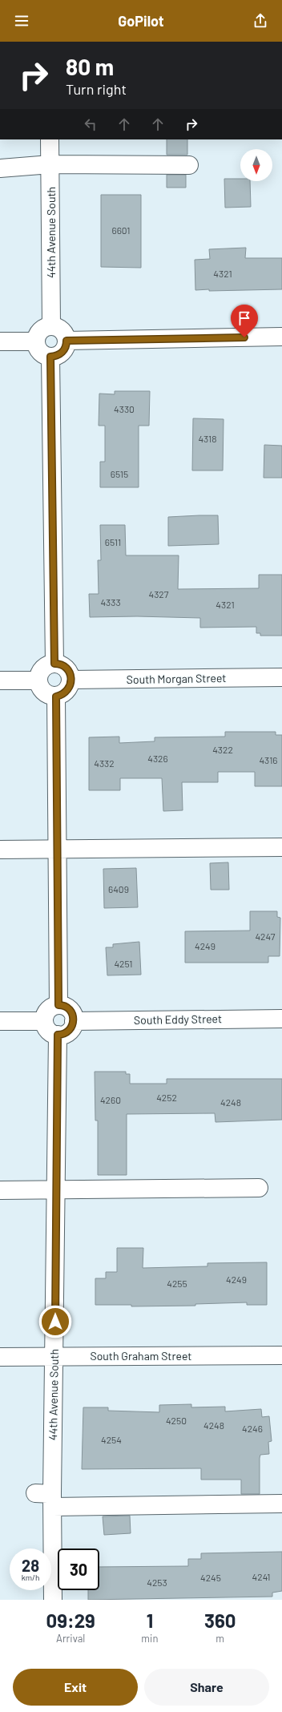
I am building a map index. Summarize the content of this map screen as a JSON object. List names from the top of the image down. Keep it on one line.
{"streets":{"street":["44th Avenue South","South Morgan Street","South Eddy Street","South Graham Street"]},"crossings":[["44th Avenue South","South Eddy Street"],["44th Avenue South","South Graham Street"]],"house_numbers":["6601","4321","4330","4318","6515","6511","4327","4333","4321","4322","4326","4316","4332","6409","4247","4249","4251","4252","4260","4248","4249","4255","4250","4248","4246","4254","4241","4245","4253"],"north":"bottom","page":{"header":"GoPilot","turn":["80 m","Turn right"],"speed":"28 km/h","limit":"30","eta":["09:29","Arrival","1","min","360","m"],"buttons":["Exit","Share"]}}
